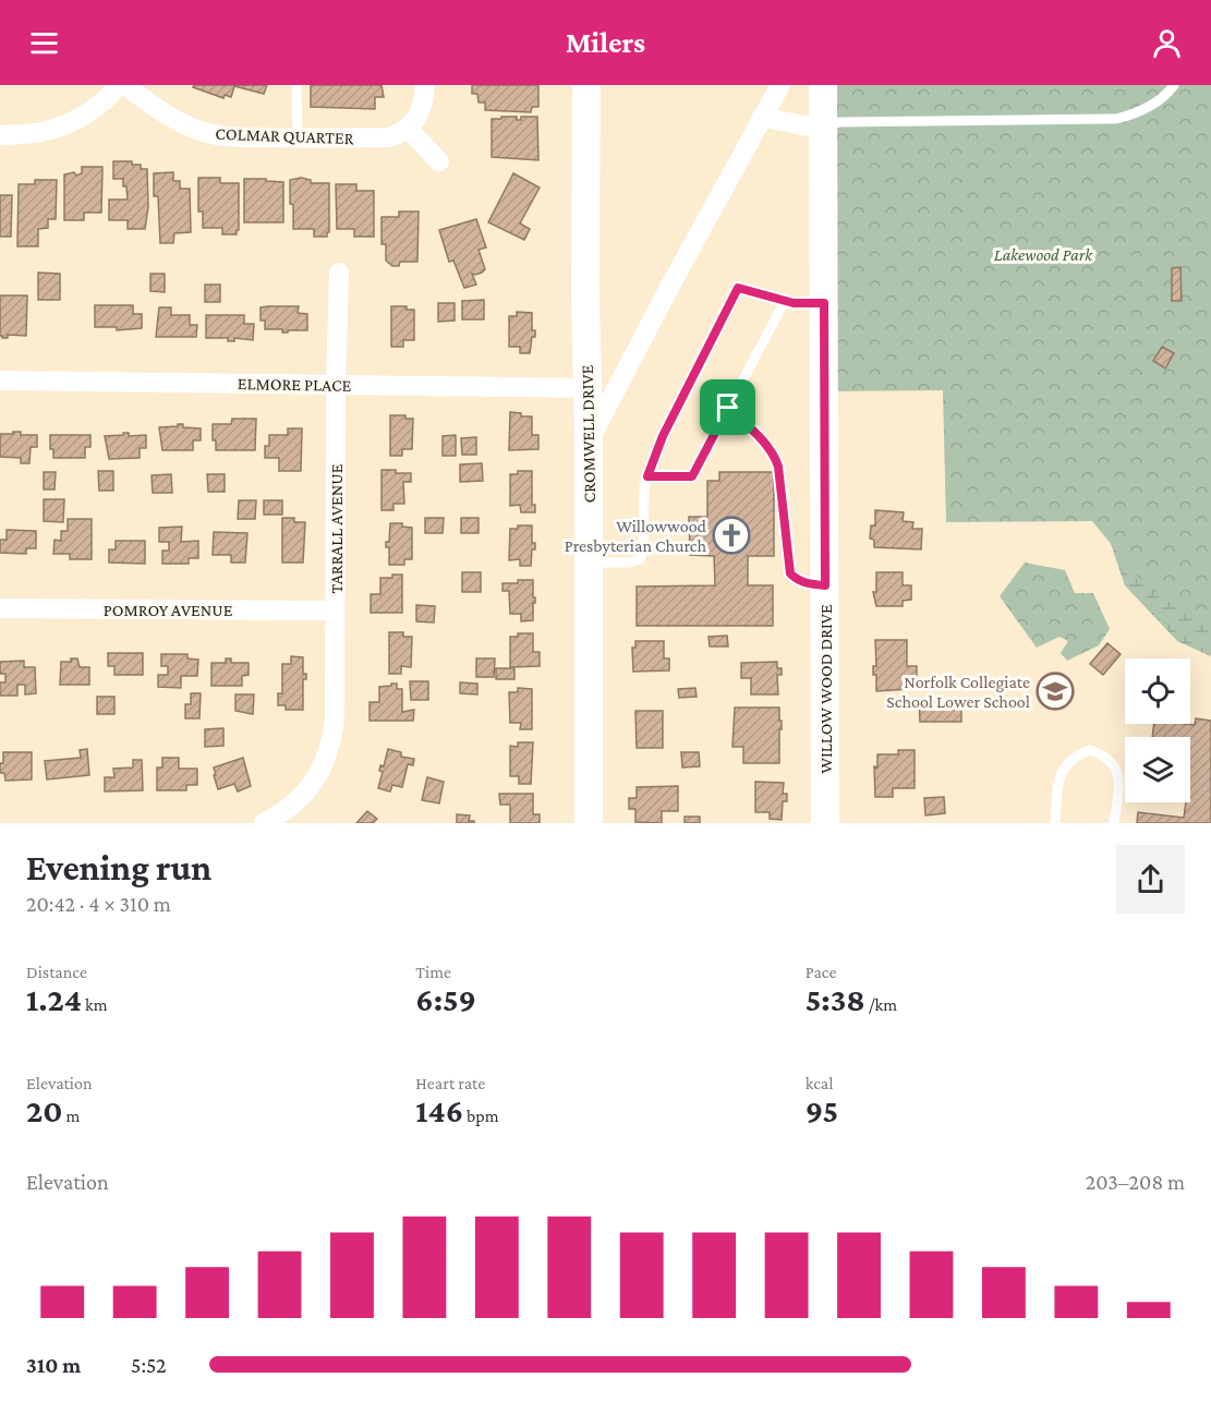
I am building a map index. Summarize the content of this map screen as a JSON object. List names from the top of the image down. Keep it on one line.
{"streets":{"street":["COLMAR QUARTER","ELMORE PLACE","CROMWELL DRIVE","TARRALL AVENUE","POMROY AVENUE","WILLOW WOOD DRIVE"]},"crossings":[["ELMORE PLACE","CROMWELL DRIVE"],["ELMORE PLACE","TARRALL AVENUE"],["TARRALL AVENUE","POMROY AVENUE"]],"parks":["Lakewood Park"],"places":{"church":["Willowwood Presbyterian Church"],"school or university":["Norfolk Collegiate School Lower School"]},"page":{"header":"Milers","heading":["Evening run","20:42 · 4 × 310 m"],"stats":[["Distance","1.24 km"],["Time","6:59"],["Pace","5:38 /km"],["Elevation","20 m"],["Heart rate","146 bpm"],["kcal","95"]],"chart":["Elevation","203–208 m"],"list":[{"name":"310 m","note":"5:52"}]}}
